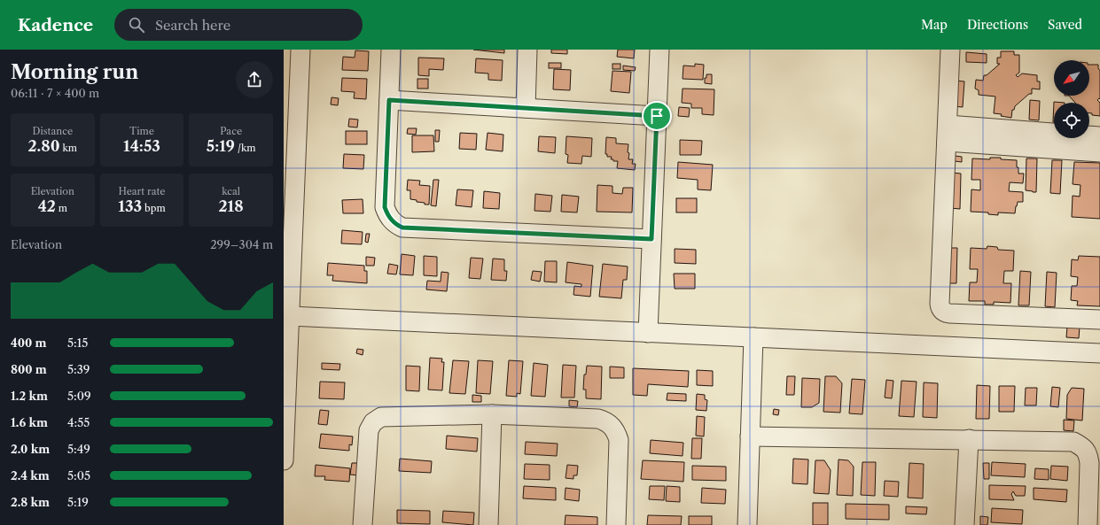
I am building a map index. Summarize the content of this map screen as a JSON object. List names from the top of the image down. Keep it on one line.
{"north":"bottom left","page":{"header":"Kadence","search":"Search here","nav":["Map","Directions","Saved"],"heading":["Morning run","06:11 · 7 × 400 m"],"stats":[["Distance","2.80 km"],["Time","14:53"],["Pace","5:19 /km"],["Elevation","42 m"],["Heart rate","133 bpm"],["kcal","218"]],"chart":["Elevation","299–304 m"],"list":[{"name":"400 m","note":"5:15"},{"name":"800 m","note":"5:39"},{"name":"1.2 km","note":"5:09"},{"name":"1.6 km","note":"4:55"},{"name":"2.0 km","note":"5:49"},{"name":"2.4 km","note":"5:05"},{"name":"2.8 km","note":"5:19"}]}}
